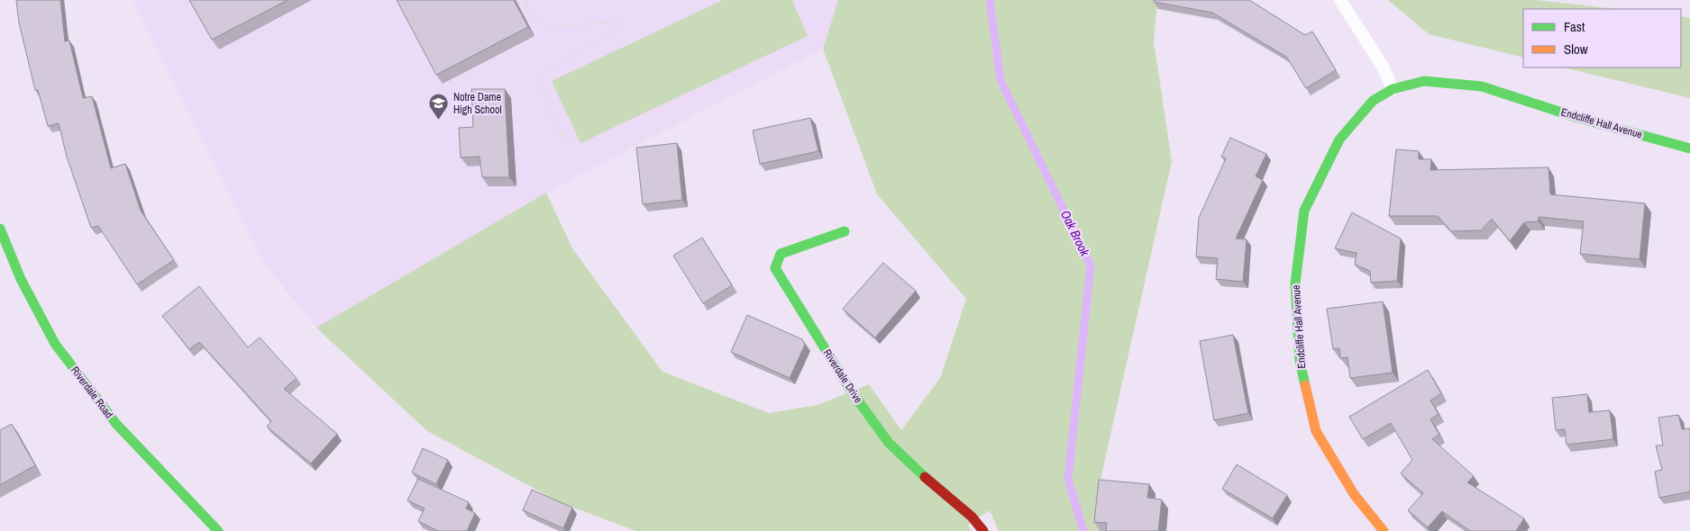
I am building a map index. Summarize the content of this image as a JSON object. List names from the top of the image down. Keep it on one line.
{"streets":{"street":["Endcliffe Hall Avenue","Riverdale Drive","Riverdale Road"]},"water":["Oak Brook"],"places":{"school or university":["Notre Dame High School"]},"legend":["Fast","Slow"]}
